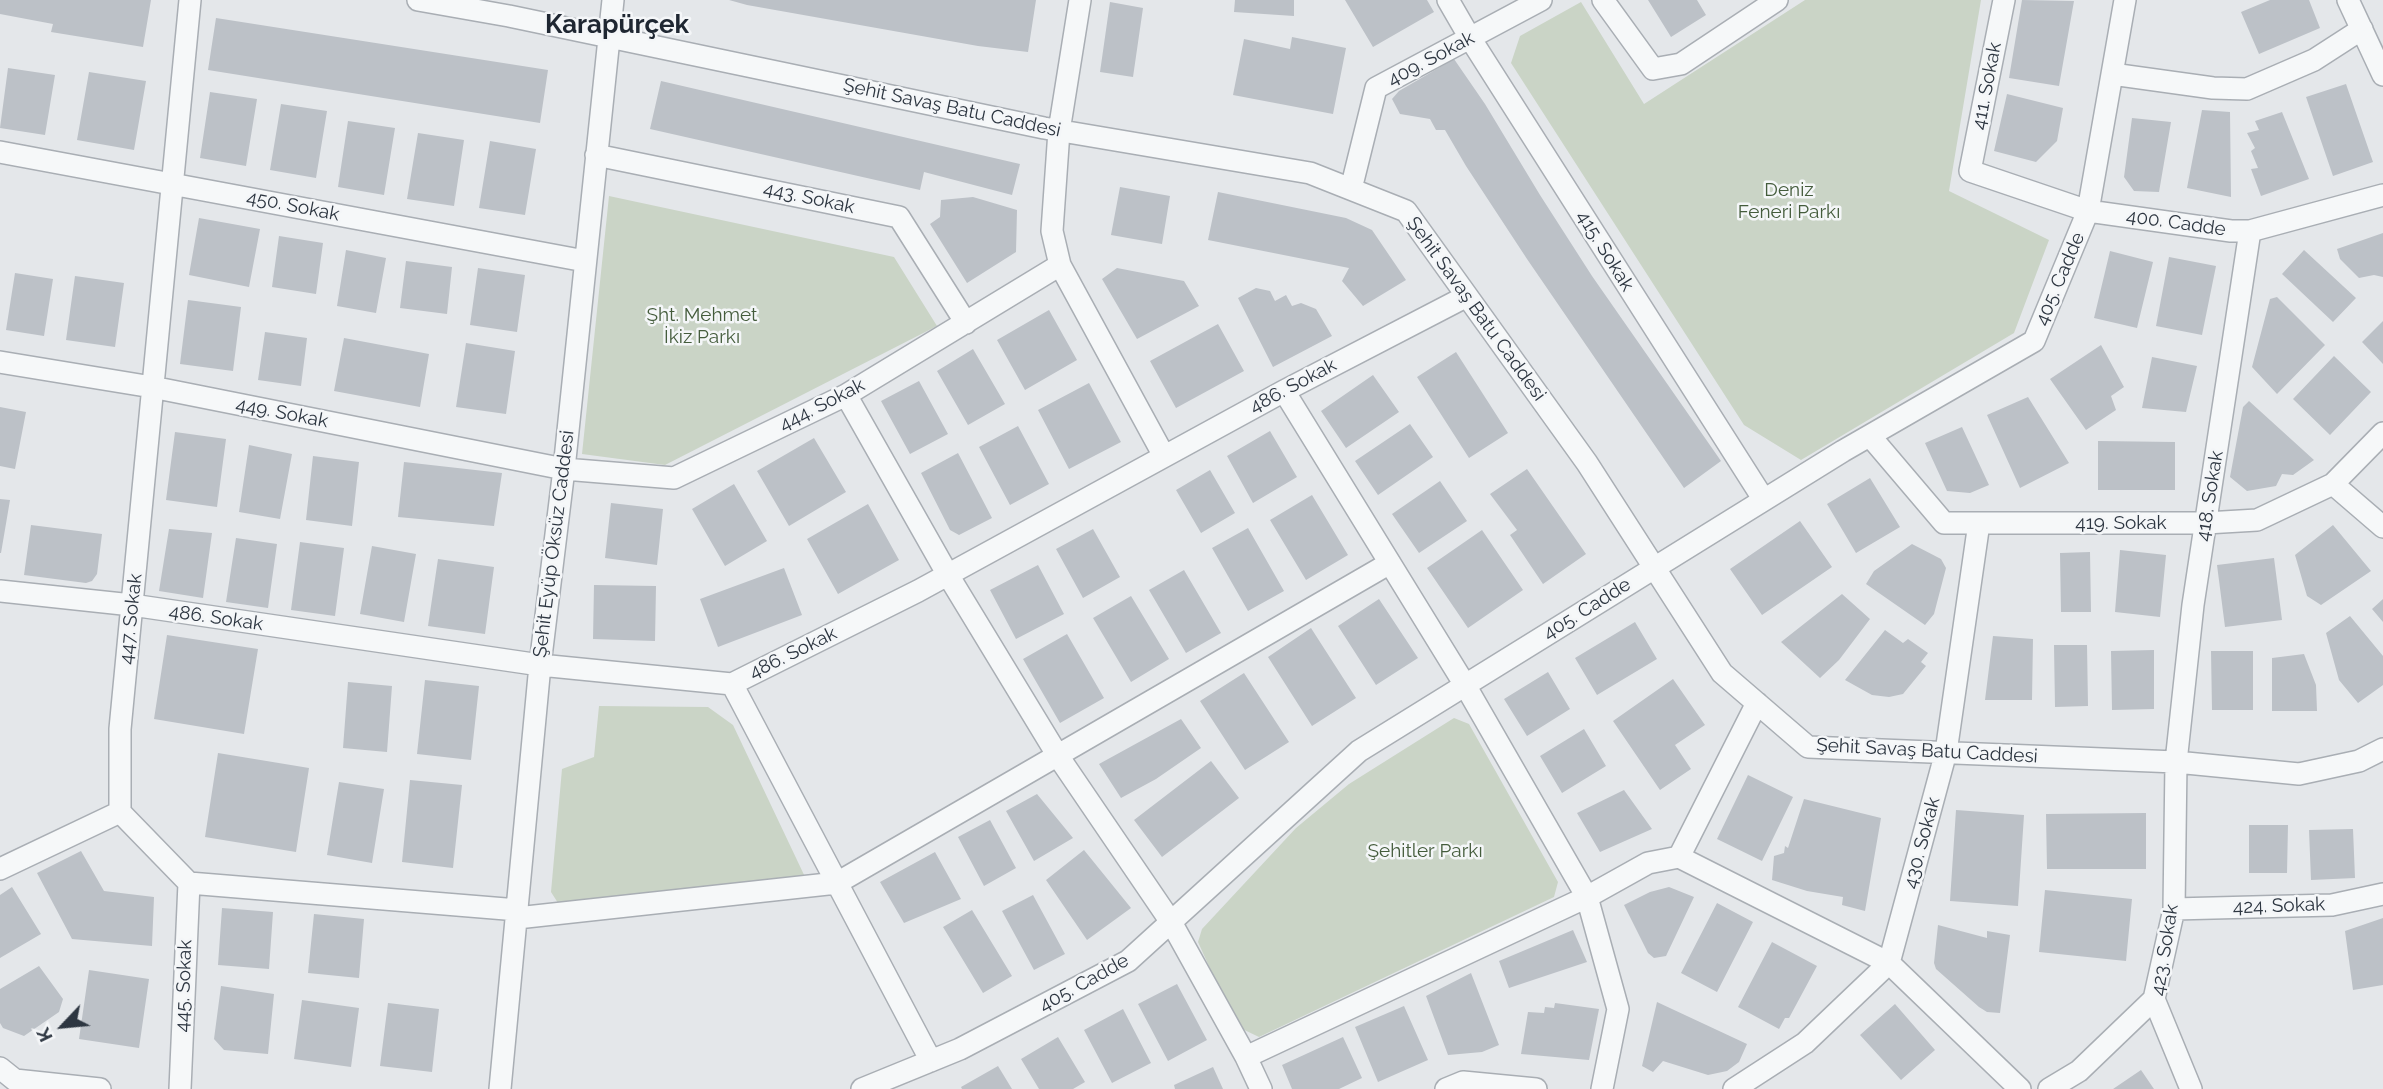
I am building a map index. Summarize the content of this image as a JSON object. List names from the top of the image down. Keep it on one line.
{"streets":{"street":["409. Sokak","411. Sokak","Şehit Savaş Batu Caddesi","443. Sokak","450. Sokak","400. Cadde","415. Sokak","405. Cadde","486. Sokak","444. Sokak","449. Sokak","418. Sokak","419. Sokak","Şehit Eyüp Öksüz Caddesi","447. Sokak","430. Sokak","424. Sokak","423. Sokak","445. Sokak"]},"crossings":[["409. Sokak","Şehit Savaş Batu Caddesi"],["409. Sokak","415. Sokak"],["411. Sokak","400. Cadde"],["Şehit Savaş Batu Caddesi","405. Cadde"],["Şehit Savaş Batu Caddesi","486. Sokak"],["Şehit Savaş Batu Caddesi","418. Sokak"],["Şehit Savaş Batu Caddesi","Şehit Eyüp Öksüz Caddesi"],["Şehit Savaş Batu Caddesi","430. Sokak"],["Şehit Savaş Batu Caddesi","423. Sokak"],["443. Sokak","444. Sokak"],["443. Sokak","Şehit Eyüp Öksüz Caddesi"],["450. Sokak","Şehit Eyüp Öksüz Caddesi"],["450. Sokak","447. Sokak"],["400. Cadde","405. Cadde"],["400. Cadde","418. Sokak"],["415. Sokak","405. Cadde"],["405. Cadde","419. Sokak"],["486. Sokak","Şehit Eyüp Öksüz Caddesi"],["486. Sokak","447. Sokak"],["444. Sokak","449. Sokak"],["444. Sokak","Şehit Eyüp Öksüz Caddesi"],["449. Sokak","Şehit Eyüp Öksüz Caddesi"],["449. Sokak","447. Sokak"],["418. Sokak","419. Sokak"],["418. Sokak","423. Sokak"],["419. Sokak","430. Sokak"],["424. Sokak","423. Sokak"]],"districts":["Karapürçek"],"parks":["Deniz Feneri Parkı","Şht. Mehmet İkiz Parkı","Şehitler Parkı"],"north":"bottom left"}
